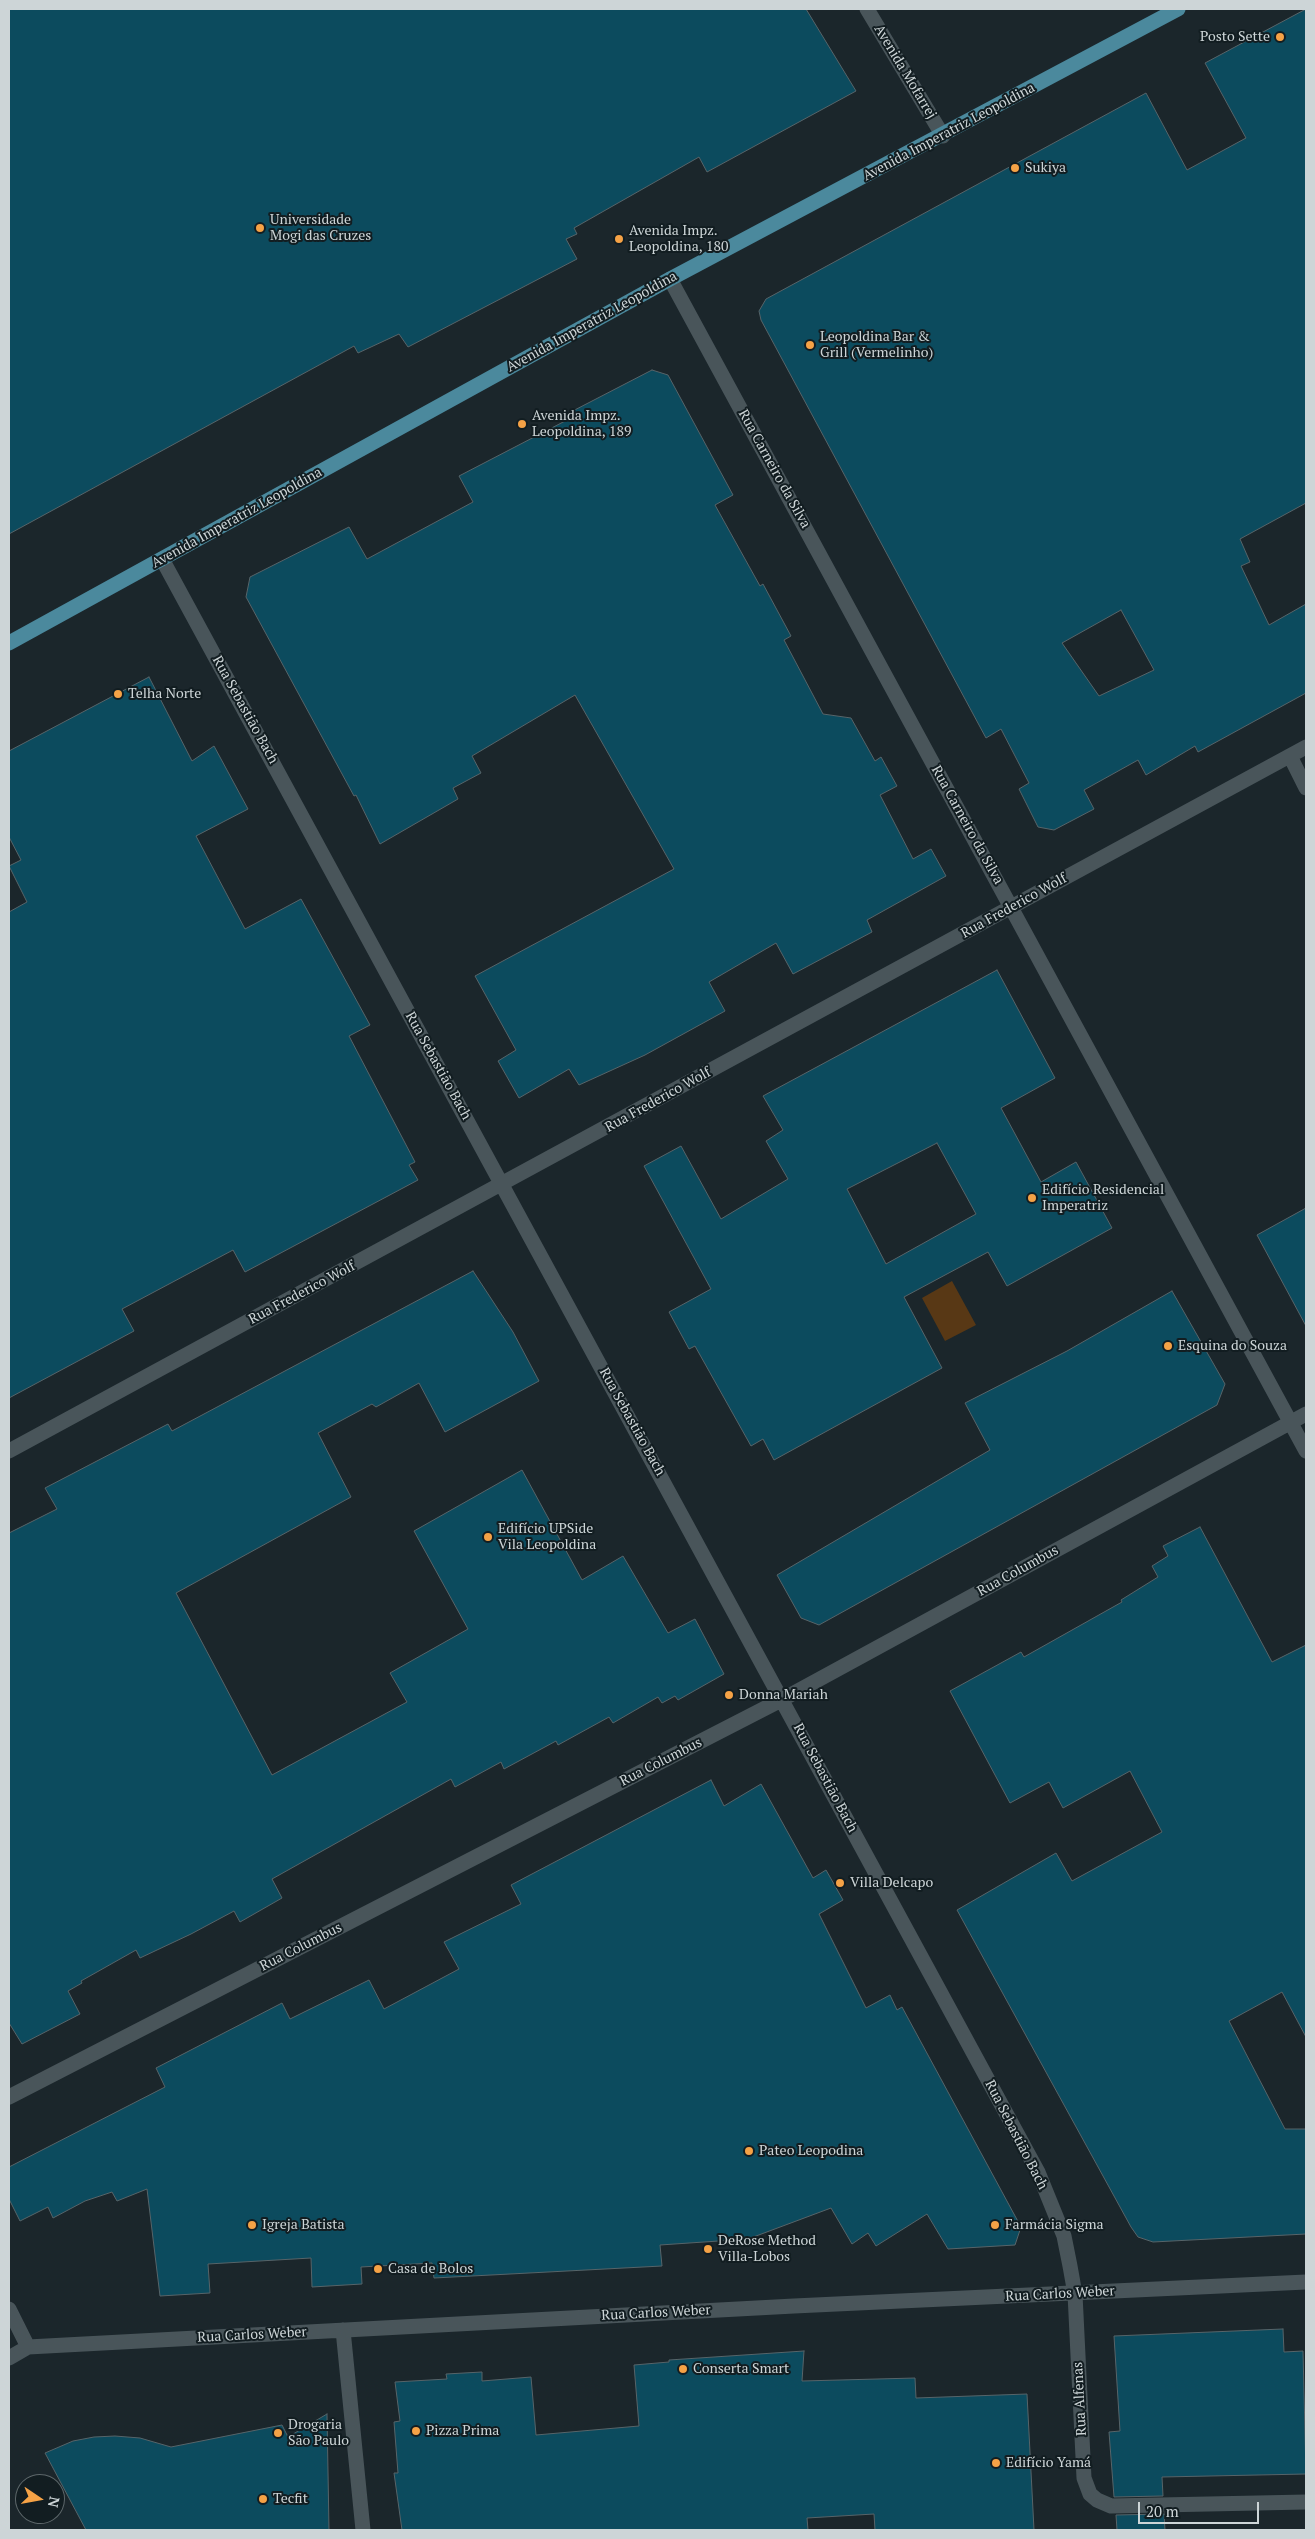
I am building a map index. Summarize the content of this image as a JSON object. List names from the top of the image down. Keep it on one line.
{"streets":{"main road":["Avenida Imperatriz Leopoldina"],"street":["Avenida Mofarrej","Rua Carneiro da Silva","Rua Sebastião Bach","Rua Frederico Wolf","Rua Columbus","Rua Carlos Weber","Rua Alfenas"]},"crossings":[["Avenida Mofarrej","Avenida Imperatriz Leopoldina"],["Avenida Imperatriz Leopoldina","Rua Carneiro da Silva"],["Avenida Imperatriz Leopoldina","Rua Sebastião Bach"],["Rua Carneiro da Silva","Rua Frederico Wolf"],["Rua Carneiro da Silva","Rua Columbus"],["Rua Sebastião Bach","Rua Frederico Wolf"],["Rua Sebastião Bach","Rua Columbus"],["Rua Sebastião Bach","Rua Carlos Weber"],["Rua Sebastião Bach","Rua Alfenas"],["Rua Carlos Weber","Rua Alfenas"]],"places":["Posto Sette","Sukiya","Universidade Mogi das Cruzes","Avenida Impz. Leopoldina, 180","Leopoldina Bar & Grill (Vermelinho)","Avenida Impz. Leopoldina, 189","Telha Norte","Edifício Residencial Imperatriz","Esquina do Souza","Edifício UPSide Vila Leopoldina","Donna Mariah","Villa Delcapo","Pateo Leopodina","Igreja Batista","Farmácia Sigma","DeRose Method Villa-Lobos","Casa de Bolos","Conserta Smart","Pizza Prima","Drogaria São Paulo","Edifício Yamá","Tecfit"],"scale_bar":"20 m","north":"right"}
